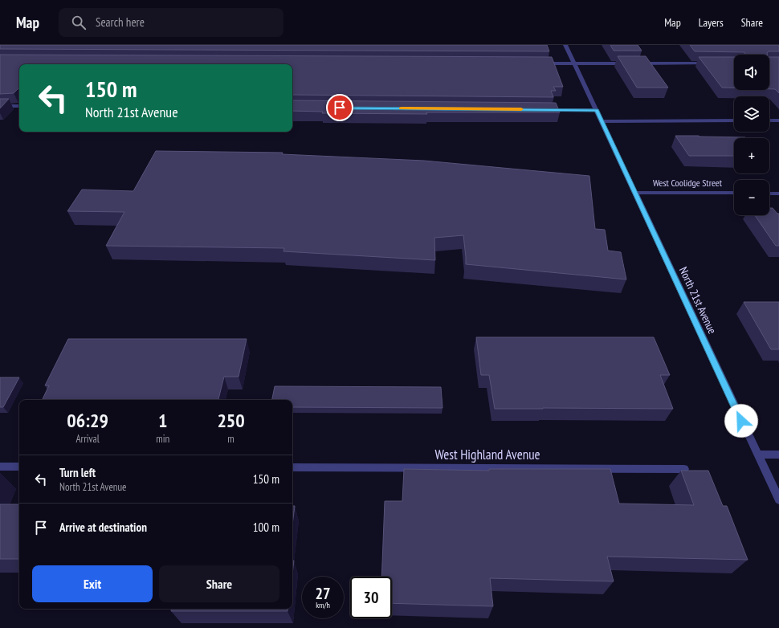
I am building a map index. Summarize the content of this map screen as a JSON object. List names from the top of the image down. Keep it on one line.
{"streets":{"street":["West Coolidge Street","North 21st Avenue","West Highland Avenue"]},"crossings":[["West Coolidge Street","North 21st Avenue"]],"page":{"header":"Map","search":"Search here","nav":["Map","Layers","Share"],"map_buttons":["+","−"],"turn":["150 m","North 21st Avenue"],"eta":["06:29","Arrival","1","min","250","m"],"list":[{"name":"Turn left","note":"North 21st Avenue","value":"150 m"},{"name":"Arrive at destination","value":"100 m"}],"buttons":["Exit","Share"],"speed":"27 km/h","limit":"30"}}
